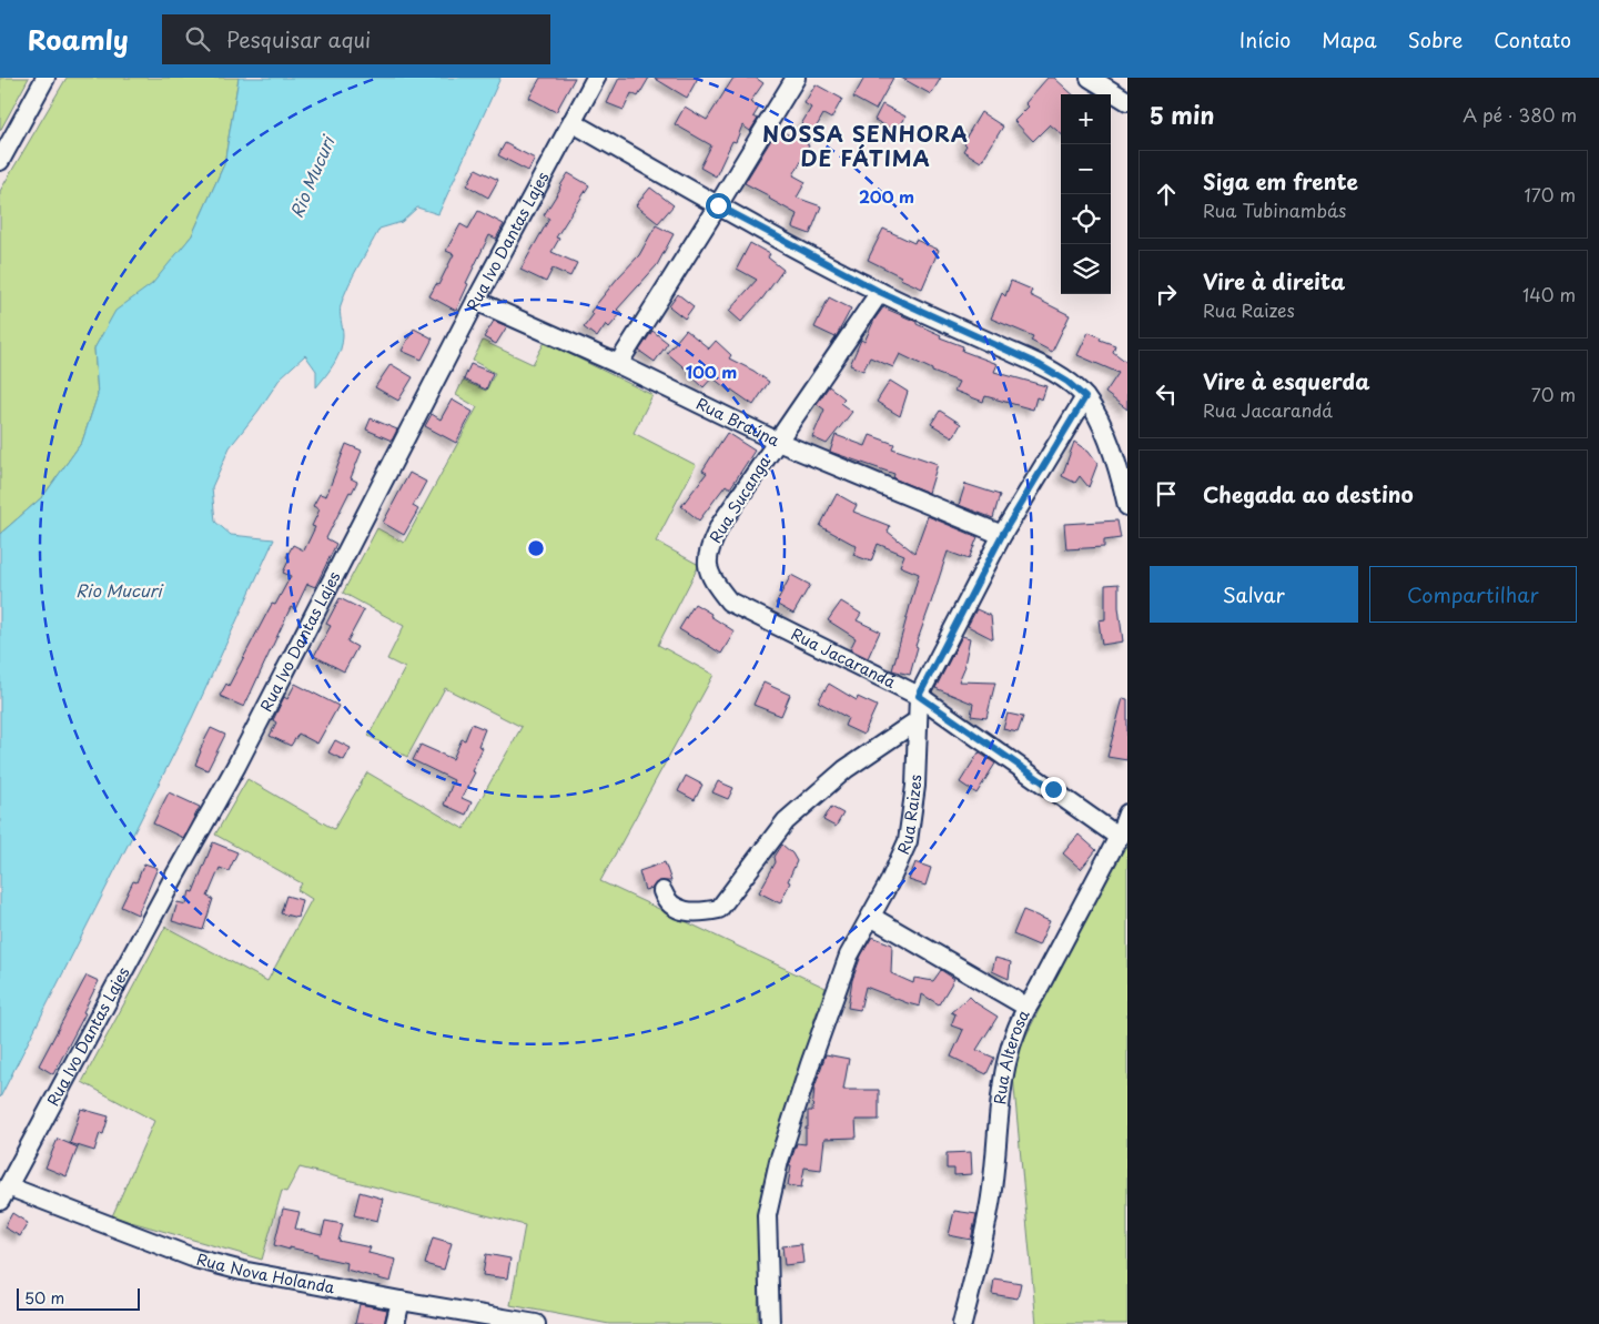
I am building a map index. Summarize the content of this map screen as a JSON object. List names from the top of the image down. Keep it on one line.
{"streets":{"street":["Rua Ivo Dantas Lajes","Rua Braúna","Rua Sucanga","Rua Jacarandá","Rua Raizes","Rua Alterosa","Rua Nova Holanda"]},"crossings":[["Rua Ivo Dantas Lajes","Rua Braúna"],["Rua Ivo Dantas Lajes","Rua Nova Holanda"],["Rua Braúna","Rua Sucanga"],["Rua Braúna","Rua Raizes"],["Rua Sucanga","Rua Jacarandá"],["Rua Jacarandá","Rua Raizes"],["Rua Jacarandá","Rua Alterosa"]],"districts":["NOSSA SENHORA DE FÁTIMA"],"water":["Rio Mucuri"],"scale_bar":"50 m","page":{"header":"Roamly","search":"Pesquisar aqui","nav":["Início","Mapa","Sobre","Contato"],"heading":["5 min","A pé · 380 m"],"map_buttons":["+","−"],"list":[["Siga em frente","Rua Tubinambás","170 m"],["Vire à direita","Rua Raizes","140 m"],["Vire à esquerda","Rua Jacarandá","70 m"],"Chegada ao destino"],"buttons":["Salvar","Compartilhar"],"scale":"50 m"},"rings":["200 m","100 m"]}
